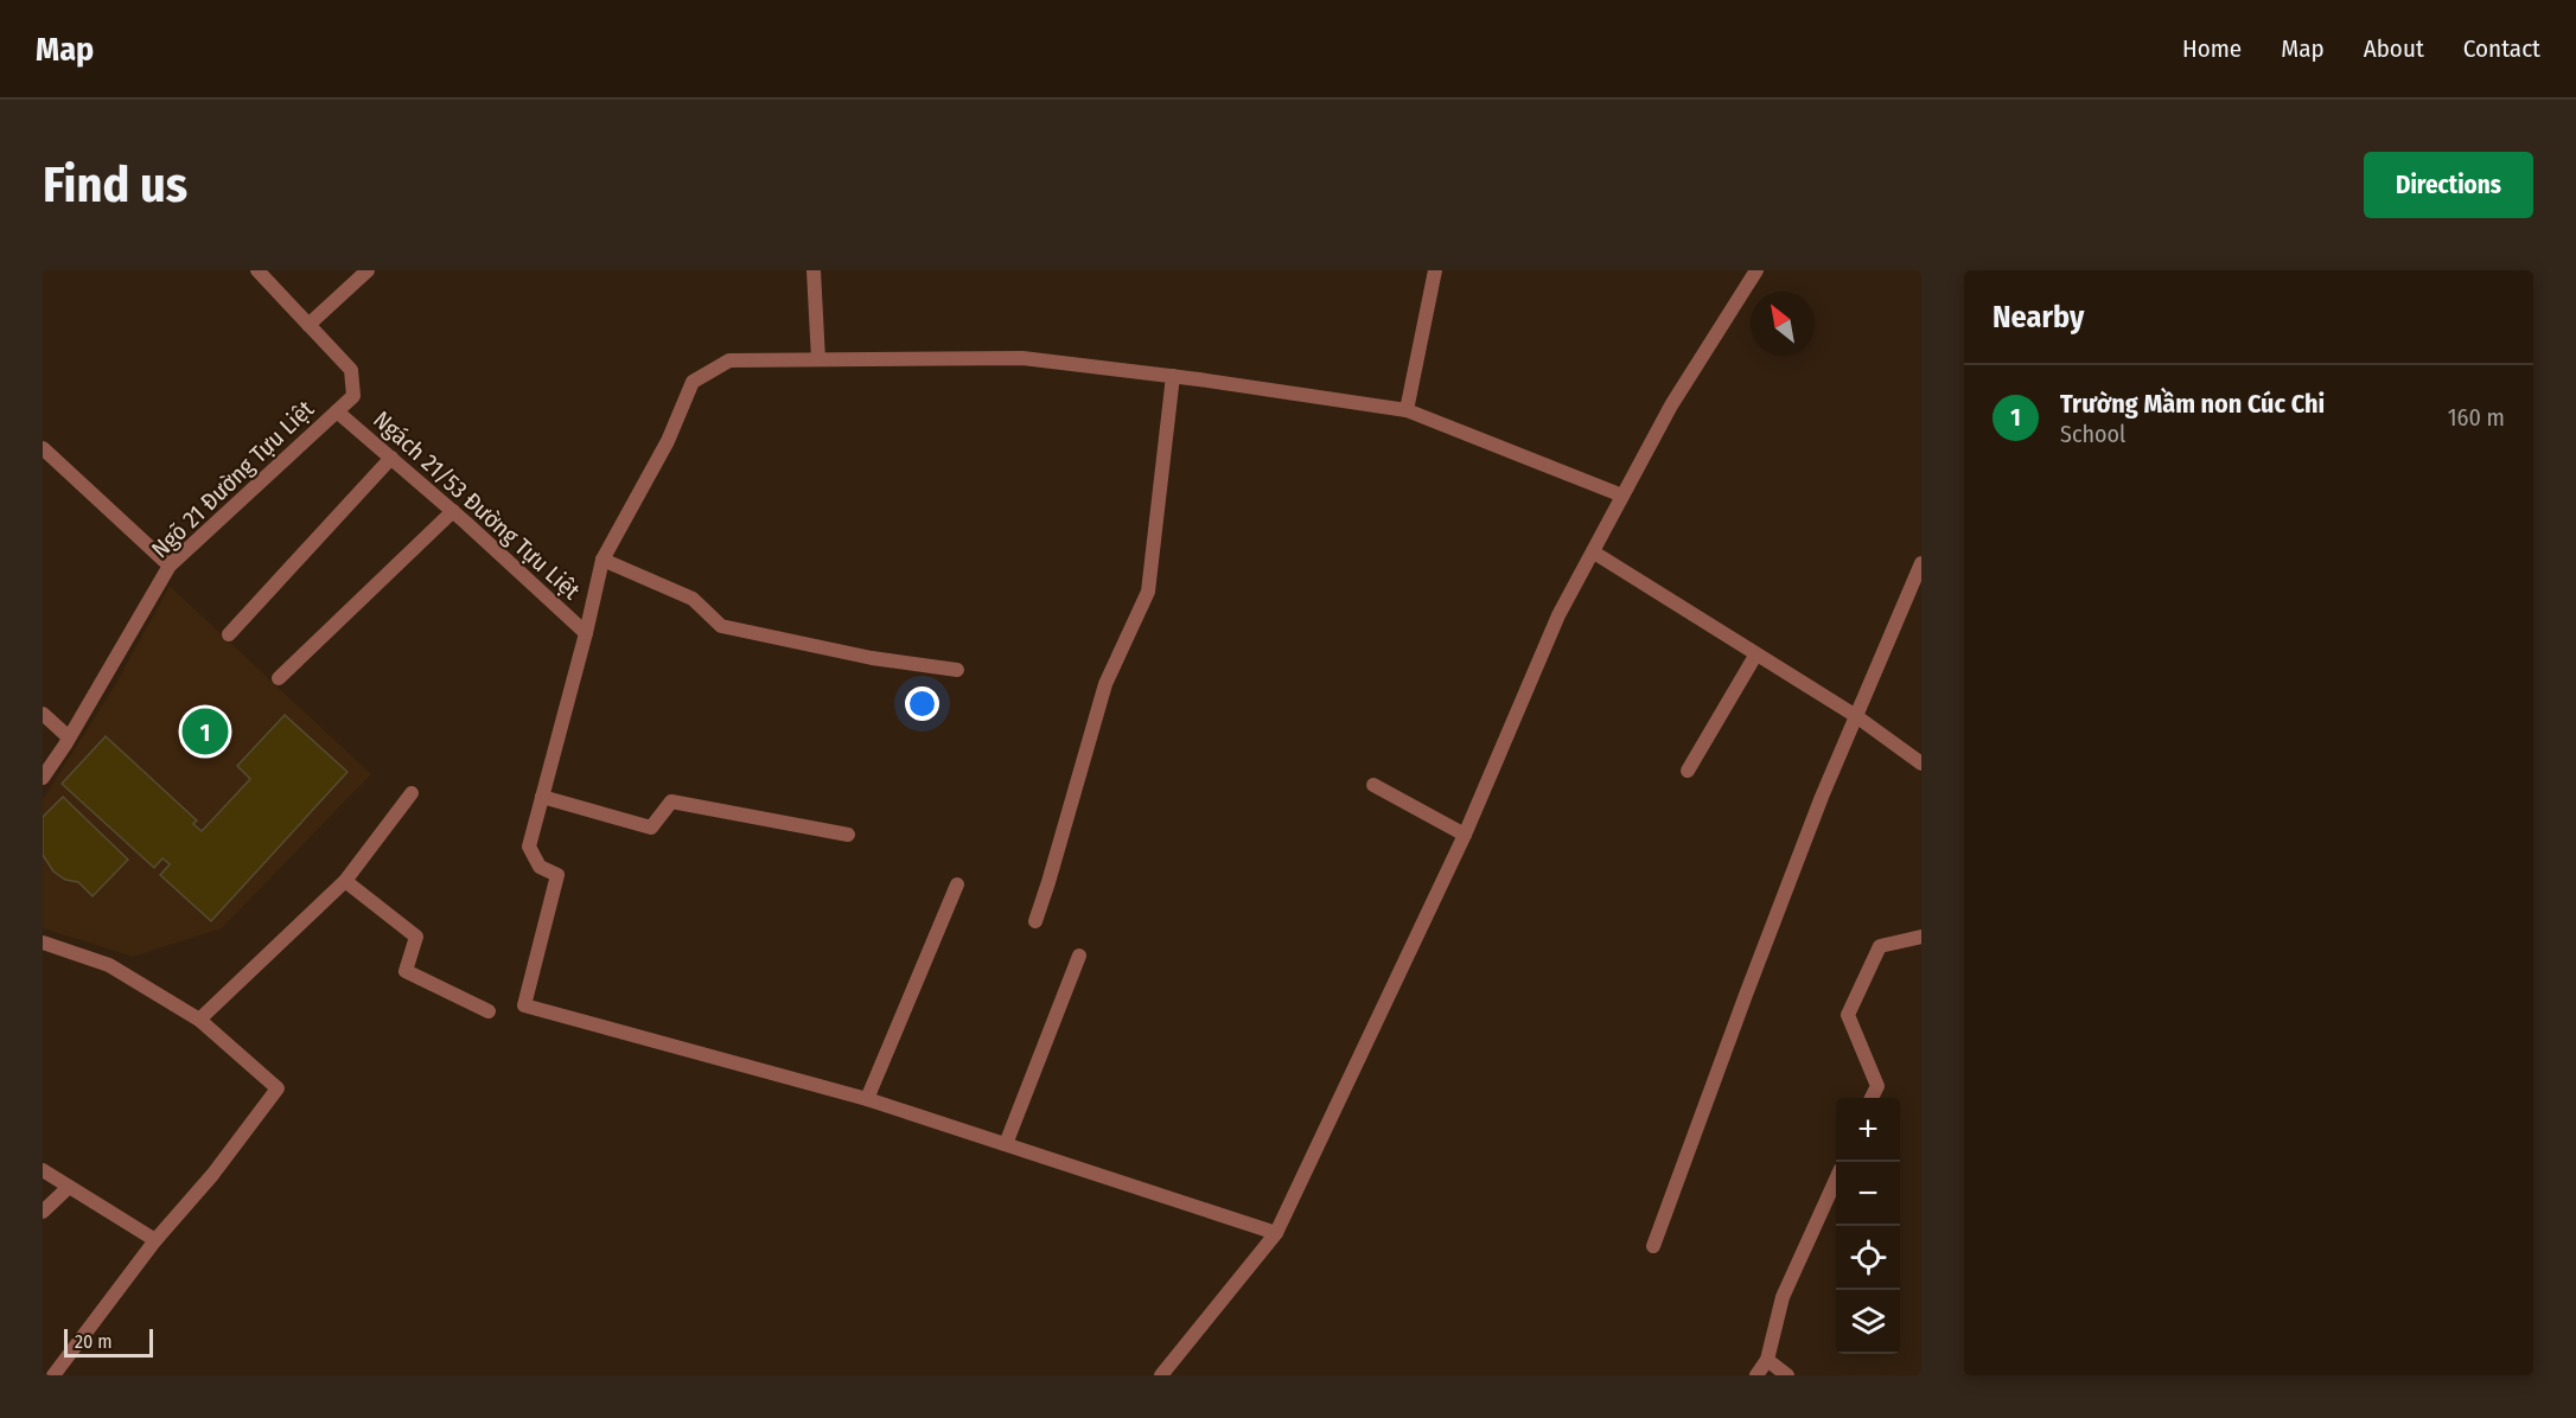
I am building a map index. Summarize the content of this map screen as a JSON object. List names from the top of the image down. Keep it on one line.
{"streets":{"street":["Ngõ 21 Đường Tựu Liệt","Ngách 21/53 Đường Tựu Liệt"]},"crossings":[["Ngõ 21 Đường Tựu Liệt","Ngách 21/53 Đường Tựu Liệt"]],"scale_bar":"20 m","north":"top left","page":{"header":"Map","nav":["Home","Map","About","Contact"],"buttons":"Directions","title":"Find us","heading":"Nearby","list":[{"mark":"1","name":"Trường Mầm non Cúc Chi","note":"School","value":"160 m"}],"pins":"1","map_buttons":["+","−"],"scale":"20 m"}}
